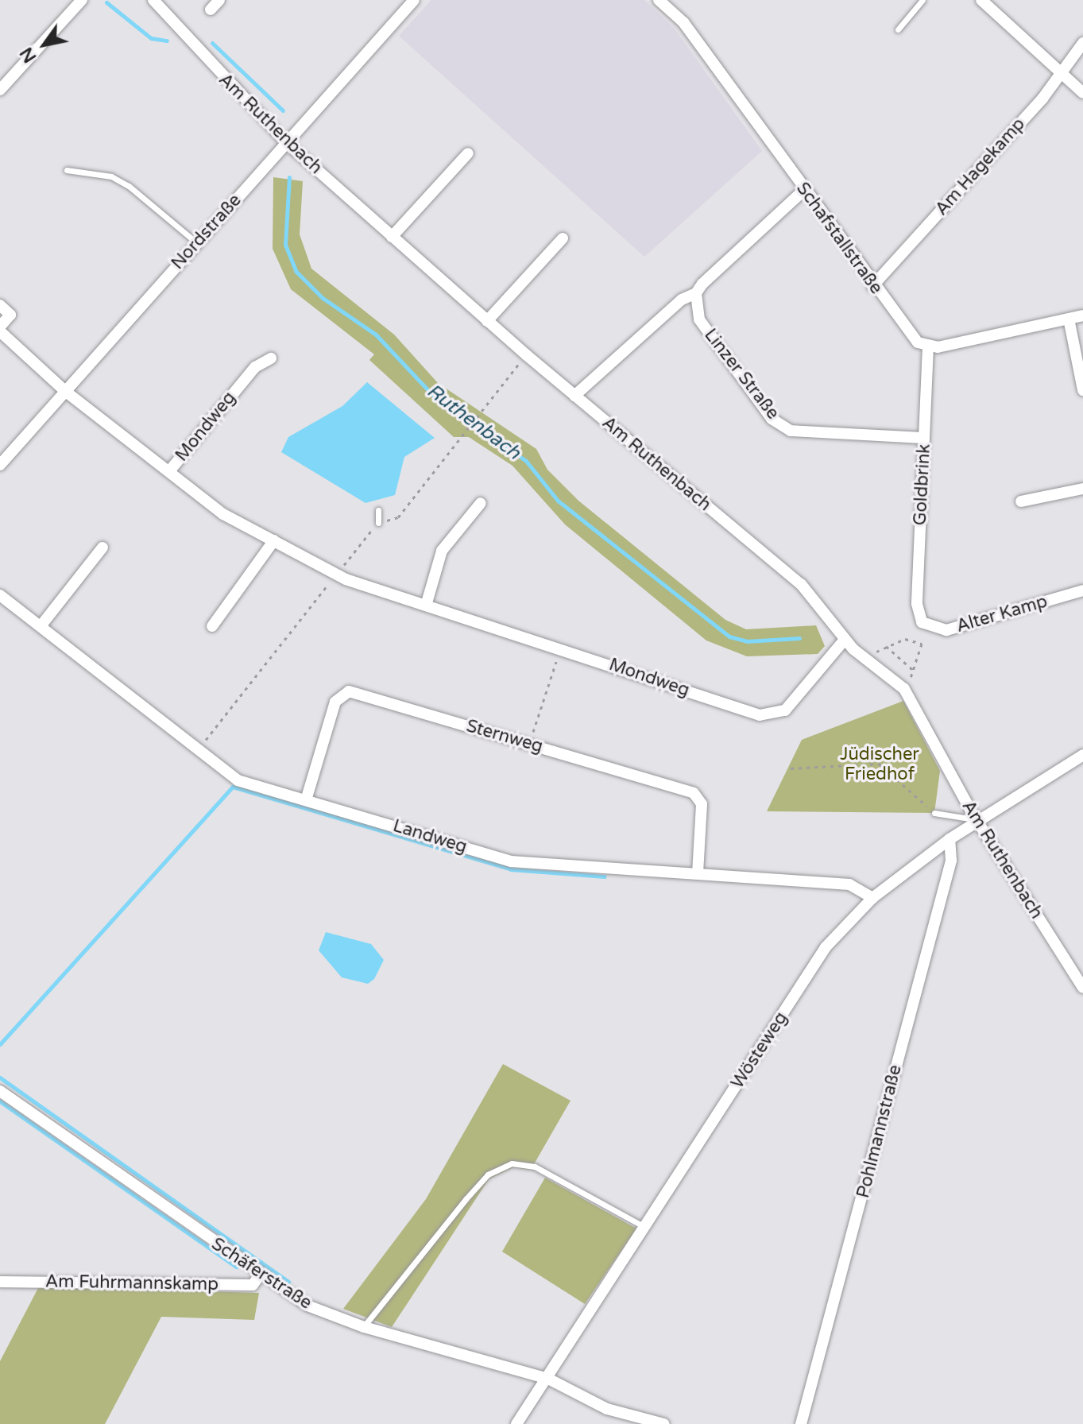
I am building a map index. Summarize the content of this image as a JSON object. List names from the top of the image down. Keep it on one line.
{"streets":{"street":["Am Ruthenbach","Am Hagekamp","Nordstraße","Schafstallstraße","Linzer Straße","Mondweg","Goldbrink","Alter Kamp","Sternweg","Landweg","Wösteweg","Pohlmannstraße","Schäferstraße","Am Fuhrmannskamp"]},"crossings":[["Am Ruthenbach","Nordstraße"],["Am Ruthenbach","Mondweg"],["Am Ruthenbach","Wösteweg"],["Am Hagekamp","Schafstallstraße"],["Nordstraße","Mondweg"],["Schafstallstraße","Goldbrink"],["Linzer Straße","Goldbrink"],["Goldbrink","Alter Kamp"],["Sternweg","Landweg"],["Landweg","Wösteweg"],["Wösteweg","Pohlmannstraße"],["Wösteweg","Schäferstraße"],["Schäferstraße","Am Fuhrmannskamp"]],"water":["Ruthenbach"],"parks":["Jüdischer Friedhof"],"north":"bottom left"}
